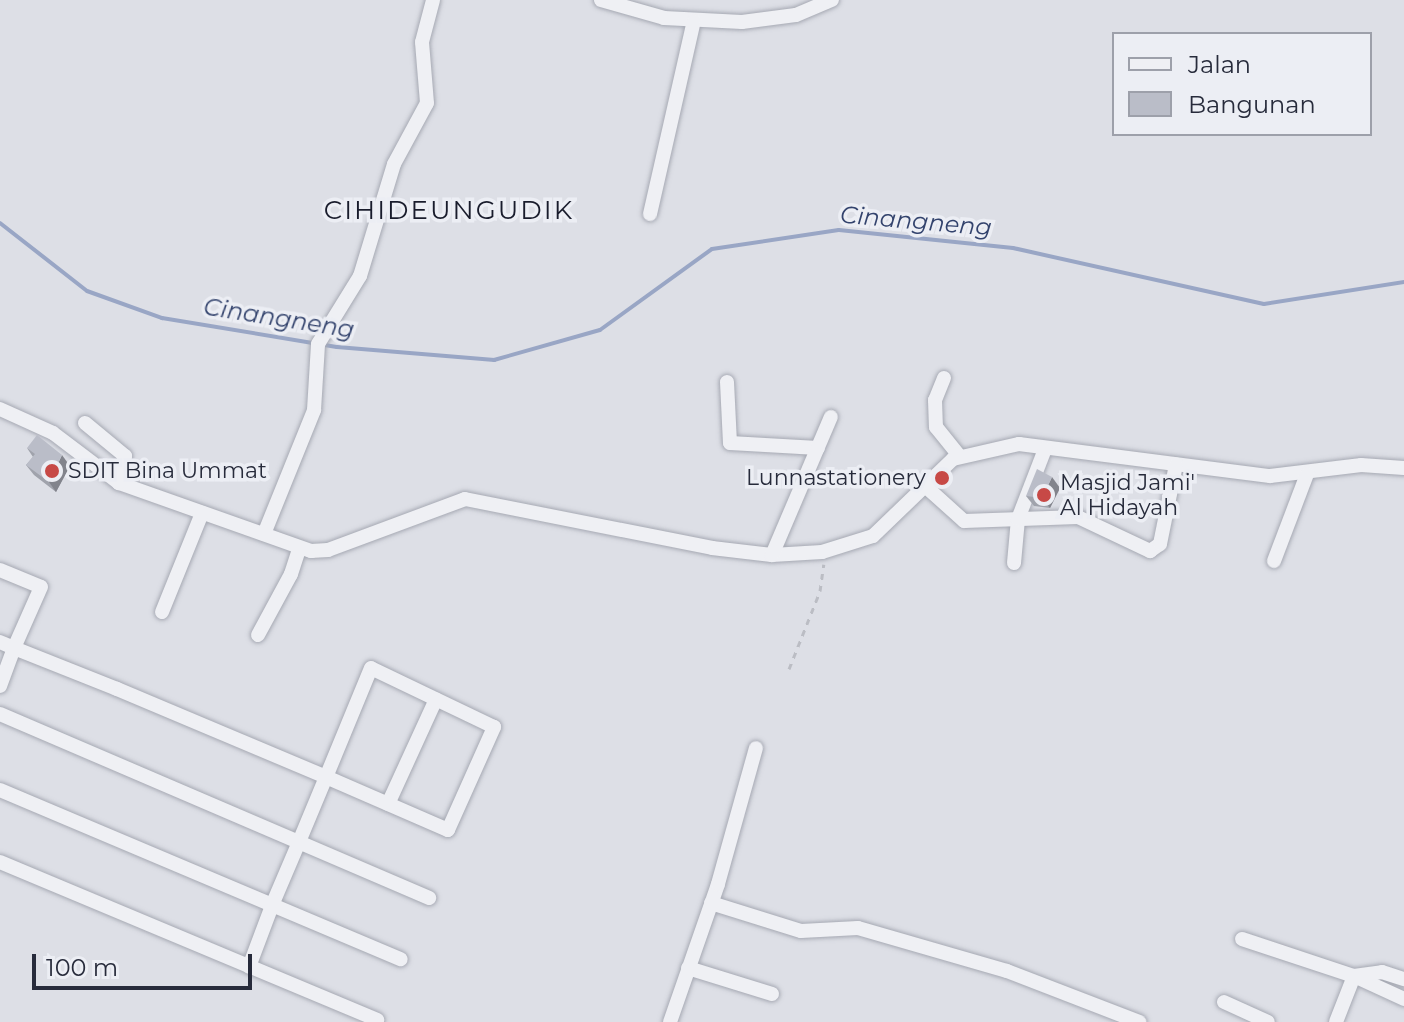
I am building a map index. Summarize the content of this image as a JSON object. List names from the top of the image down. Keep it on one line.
{"districts":["CIHIDEUNGUDIK"],"water":["Cinangneng"],"places":["SDIT Bina Ummat","Lunnastationery","Masjid Jami' Al Hidayah"],"legend":["Jalan","Bangunan"],"scale_bar":"100 m"}
